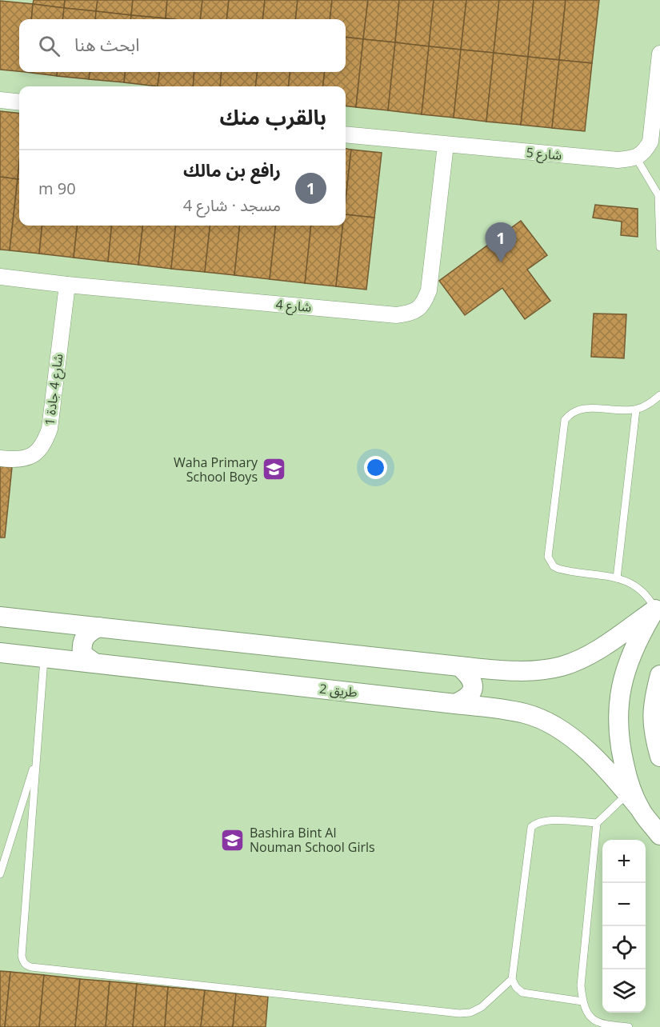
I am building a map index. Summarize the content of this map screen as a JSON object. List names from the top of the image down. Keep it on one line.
{"streets":{"street":["شارع 5","شارع 4","شارع 4 جادة 1","طريق 2"]},"crossings":[["شارع 5","شارع 4"],["شارع 4","شارع 4 جادة 1"]],"places":{"school or university":["Waha Primary School Boys","Bashira Bint Al Nouman School Girls"]},"page":{"search":"ابحث هنا","heading":"بالقرب منك","list":[{"mark":"1","name":"رافع بن مالك","note":"مسجد · شارع 4","value":"90 m"}],"pins":"1","map_buttons":["+","−"]}}
